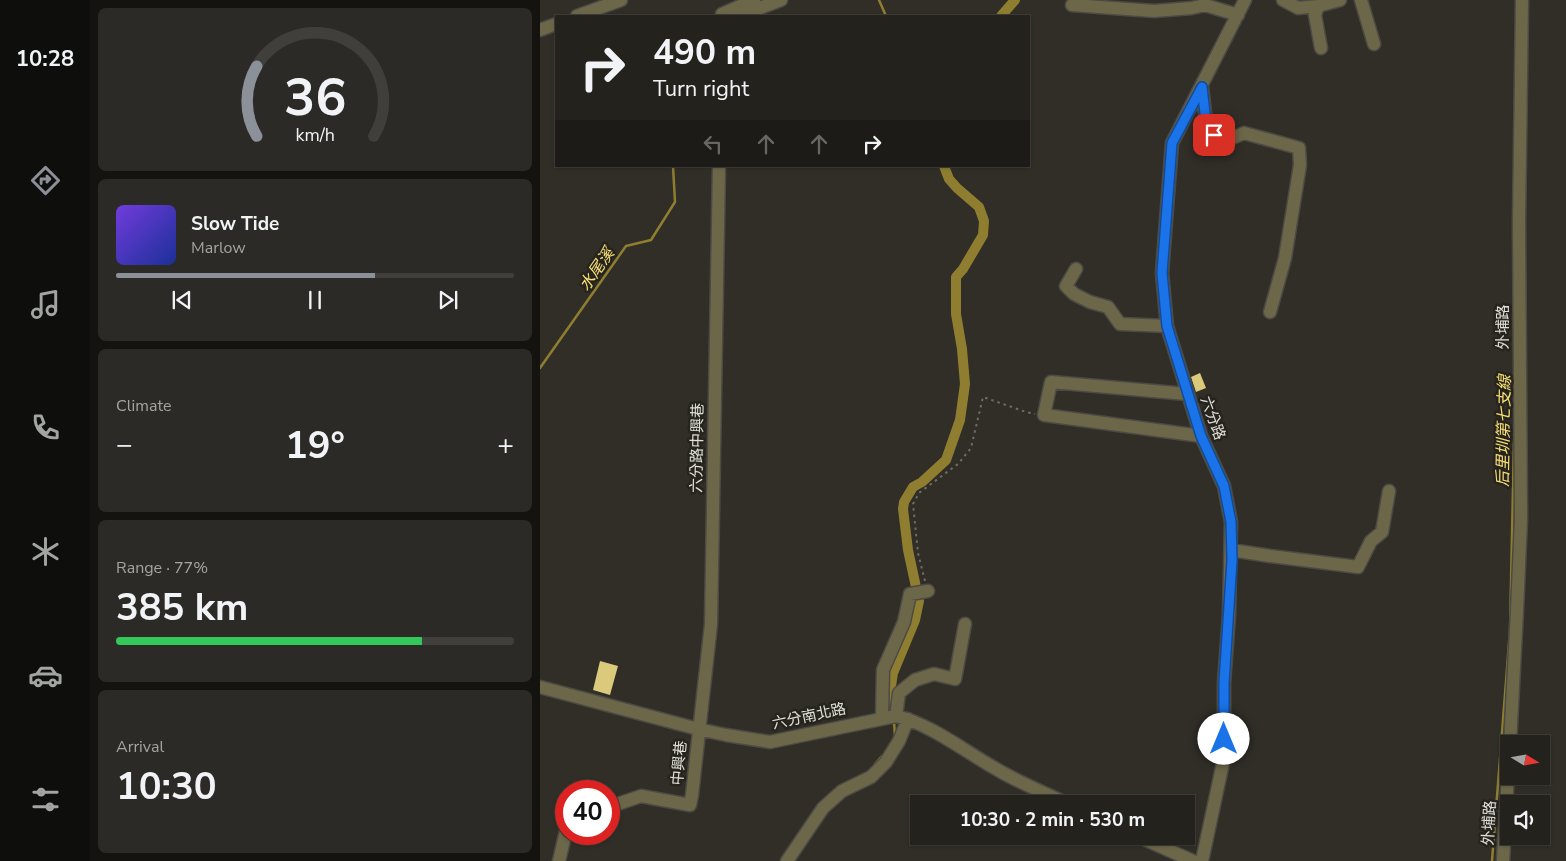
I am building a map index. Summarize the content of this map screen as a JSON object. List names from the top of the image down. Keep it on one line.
{"streets":{"street":["外埔路","六分路","六分路中興巷","六分南北路","中興巷"]},"crossings":[["六分路中興巷","六分南北路"],["六分路中興巷","中興巷"],["六分南北路","中興巷"]],"water":["水尾溪","后里圳第七支線"],"north":"right","page":{"tabs":"10:28","turn":["490 m","Turn right"],"song":["Slow Tide","Marlow"],"tile":["Climate",["Range · 77%","385 km"],["Arrival","10:30"]],"heat":["−","19°","+"],"limit":"40","trip":"10:30 · 2 min · 530 m","gauge":["36","km/h"]}}
